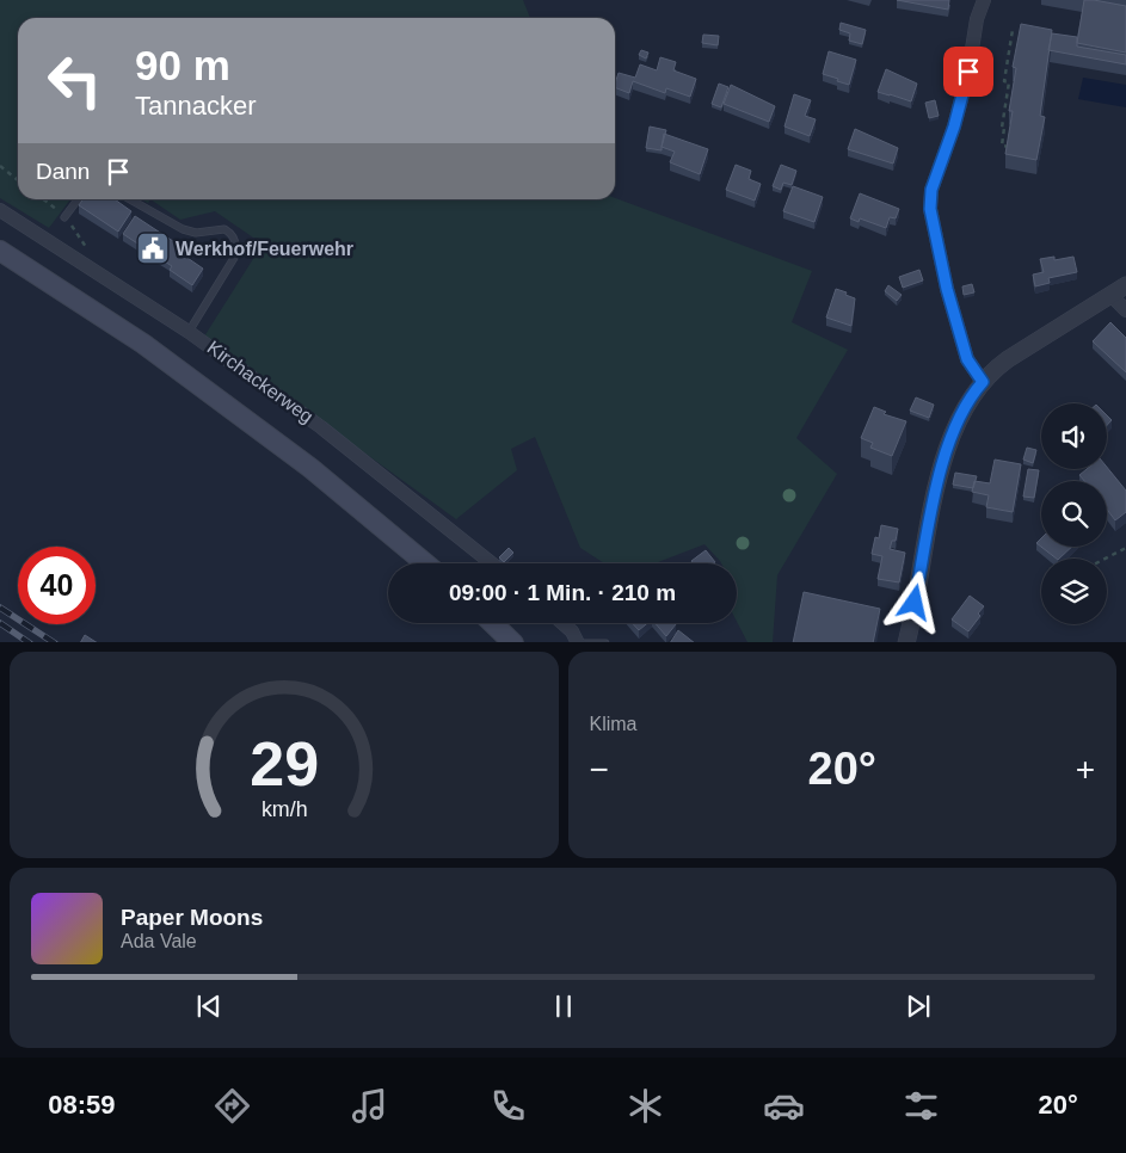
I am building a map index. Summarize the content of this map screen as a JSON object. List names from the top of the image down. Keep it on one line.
{"streets":{"street":["Kirchackerweg"]},"places":{"public building":["Werkhof/Feuerwehr"]},"page":{"turn":["90 m","Tannacker"],"then":"Dann","limit":"40","trip":"09:00 · 1 Min. · 210 m","tile":"Klima","heat":["−","20°","+"],"song":["Paper Moons","Ada Vale"],"tabs":["08:59","20°"],"gauge":["29","km/h"]}}
